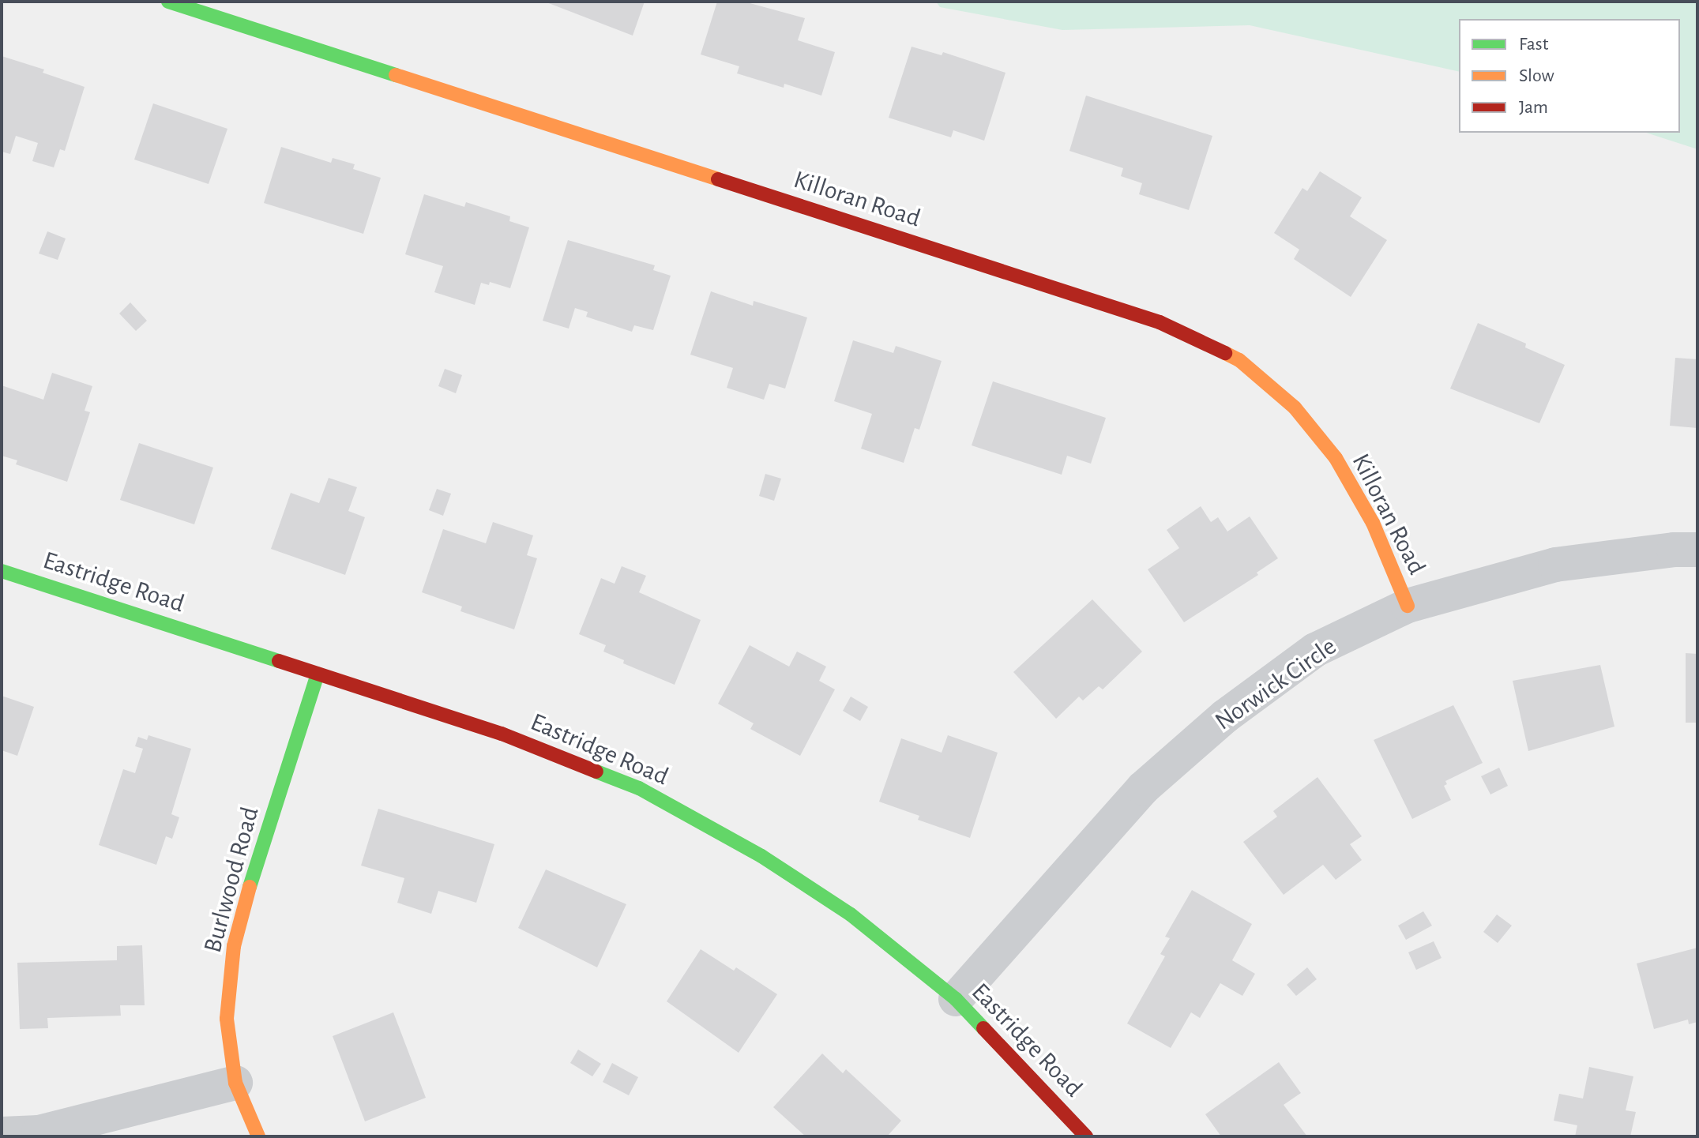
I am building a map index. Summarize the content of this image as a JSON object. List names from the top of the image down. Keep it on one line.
{"streets":{"street":["Killoran Road","Eastridge Road","Norwick Circle","Burlwood Road"]},"crossings":[["Killoran Road","Norwick Circle"],["Eastridge Road","Norwick Circle"],["Eastridge Road","Burlwood Road"]],"legend":["Fast","Slow","Jam"]}
